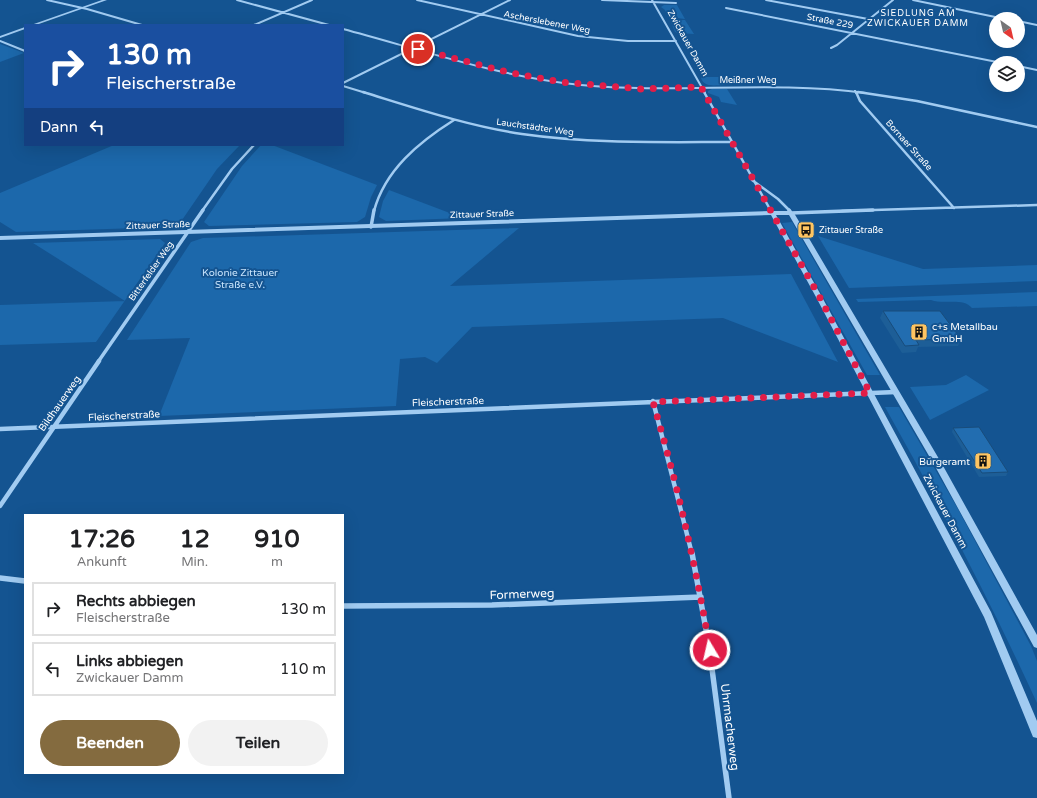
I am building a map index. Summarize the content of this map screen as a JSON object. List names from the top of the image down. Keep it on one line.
{"streets":{"street":["Straße 229","Ascherslebener Weg","Zwickauer Damm","Meißner Weg","Lauchstädter Weg","Bornaer Straße","Zittauer Straße","Bitterfelder Weg","Fleischerstraße","Bildhauerweg","Formerweg","Uhrmacherweg"]},"crossings":[["Ascherslebener Weg","Zwickauer Damm"],["Zwickauer Damm","Meißner Weg"],["Zwickauer Damm","Lauchstädter Weg"],["Zwickauer Damm","Zittauer Straße"],["Zwickauer Damm","Fleischerstraße"],["Meißner Weg","Bornaer Straße"],["Bornaer Straße","Zittauer Straße"],["Zittauer Straße","Bitterfelder Weg"],["Bitterfelder Weg","Bildhauerweg"],["Fleischerstraße","Bildhauerweg"],["Fleischerstraße","Uhrmacherweg"],["Formerweg","Uhrmacherweg"]],"districts":["SIEDLUNG AM ZWICKAUER DAMM"],"parks":["Kolonie Zittauer Straße e.V."],"places":{"bus stop":["Zittauer Straße"],"building":["c+s Metallbau GmbH","Bürgeramt"]},"north":"bottom right","page":{"turn":["130 m","Fleischerstraße"],"then":"Dann","eta":["17:26","Ankunft","12","Min.","910","m"],"list":[{"name":"Rechts abbiegen","note":"Fleischerstraße","value":"130 m"},{"name":"Links abbiegen","note":"Zwickauer Damm","value":"110 m"}],"buttons":["Beenden","Teilen"]}}
